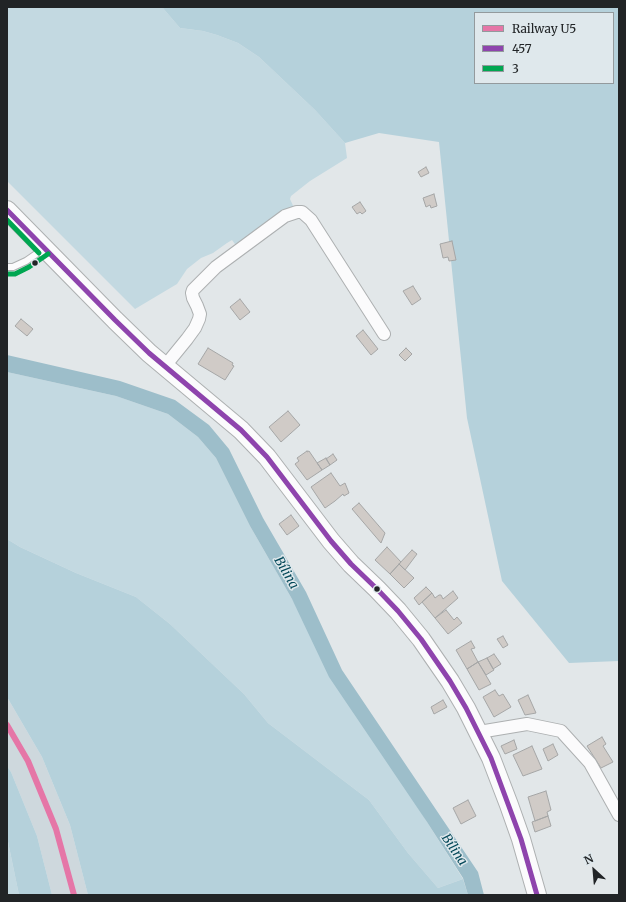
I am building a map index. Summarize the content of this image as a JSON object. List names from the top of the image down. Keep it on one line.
{"water":["Bílina"],"lines":["transit line 457","transit line 3","rail line U5"],"legend":["Railway U5","457","3"],"north":"top left"}
